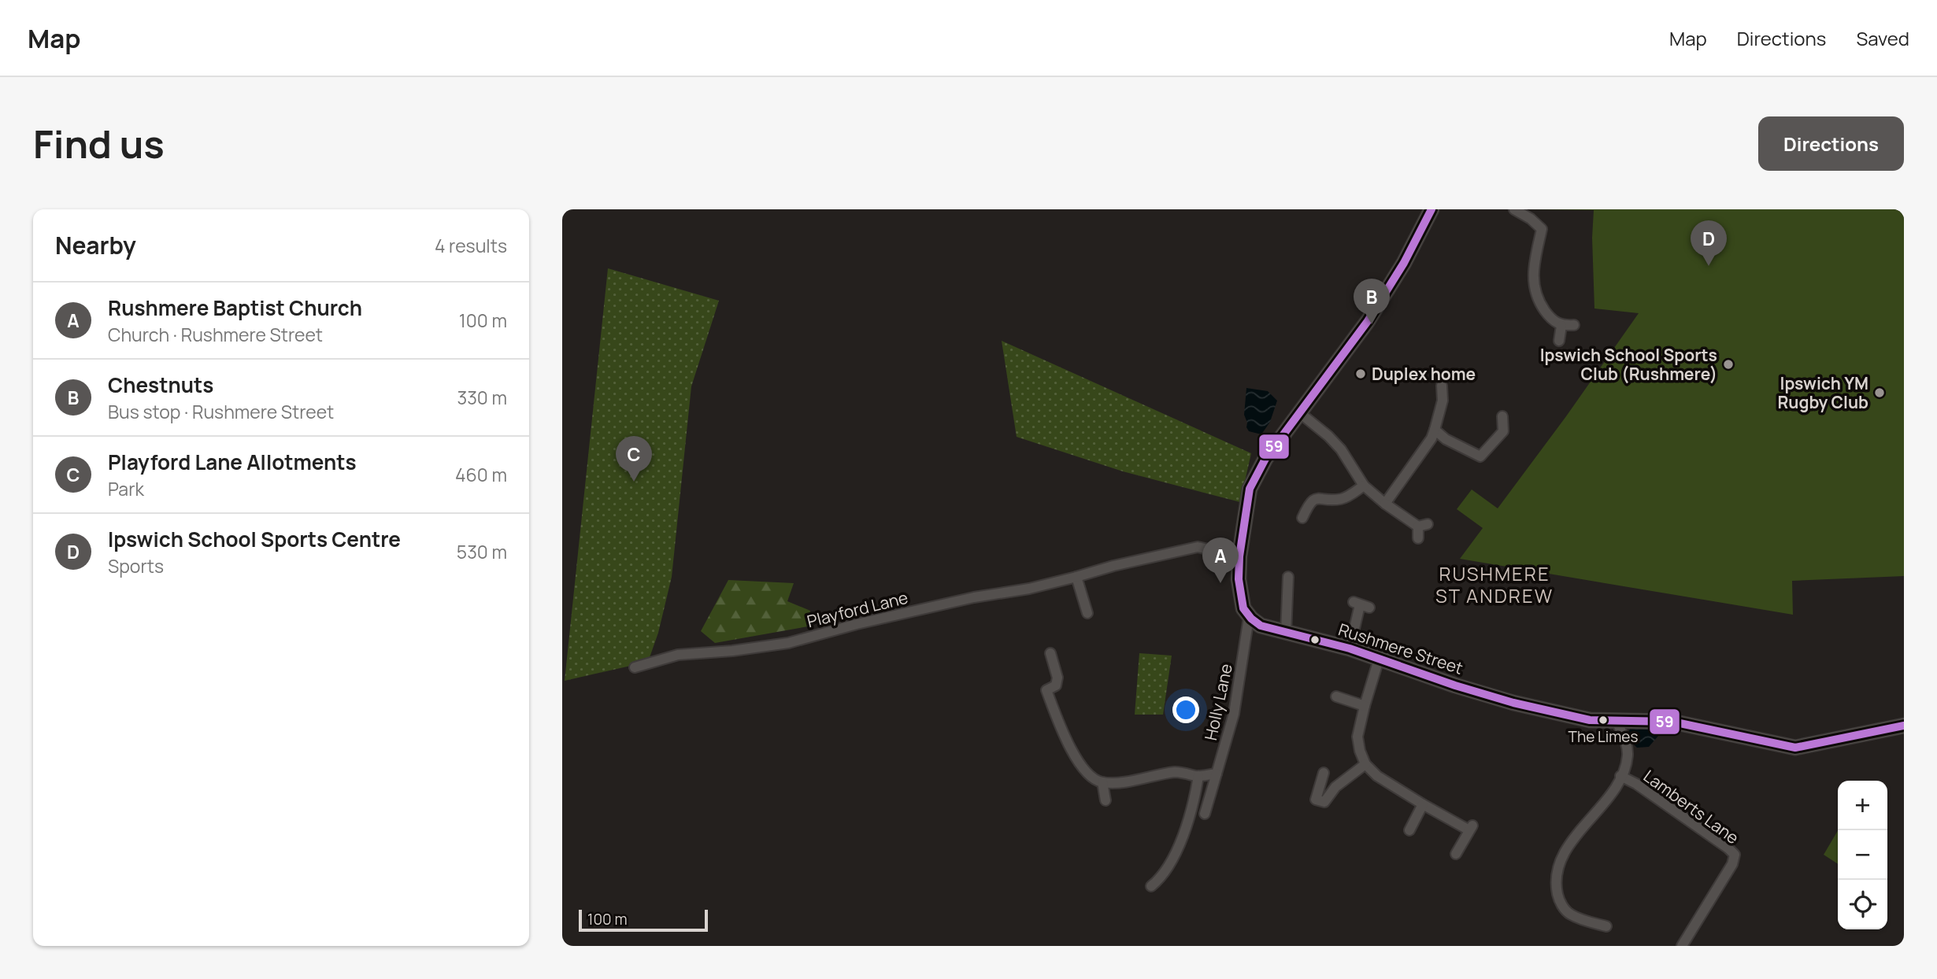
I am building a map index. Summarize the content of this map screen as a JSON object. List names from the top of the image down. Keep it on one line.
{"streets":{"street":["Playford Lane","Rushmere Street","Holly Lane","Lamberts Lane"]},"crossings":[["Rushmere Street","Holly Lane"],["Rushmere Street","Lamberts Lane"]],"districts":["RUSHMERE ST ANDREW"],"places":["Ipswich School Sports Club (Rushmere)","Duplex home","Ipswich YM Rugby Club","The Limes"],"lines":["transit line 59"],"scale_bar":"100 m","page":{"header":"Map","nav":["Map","Directions","Saved"],"buttons":"Directions","title":"Find us","heading":["Nearby","4 results"],"pins":["D","B","C","A"],"list":[{"mark":"A","name":"Rushmere Baptist Church","note":"Church · Rushmere Street","value":"100 m"},{"mark":"B","name":"Chestnuts","note":"Bus stop · Rushmere Street","value":"330 m"},{"mark":"C","name":"Playford Lane Allotments","note":"Park","value":"460 m"},{"mark":"D","name":"Ipswich School Sports Centre","note":"Sports","value":"530 m"}],"map_buttons":["+","−"],"scale":"100 m"}}
